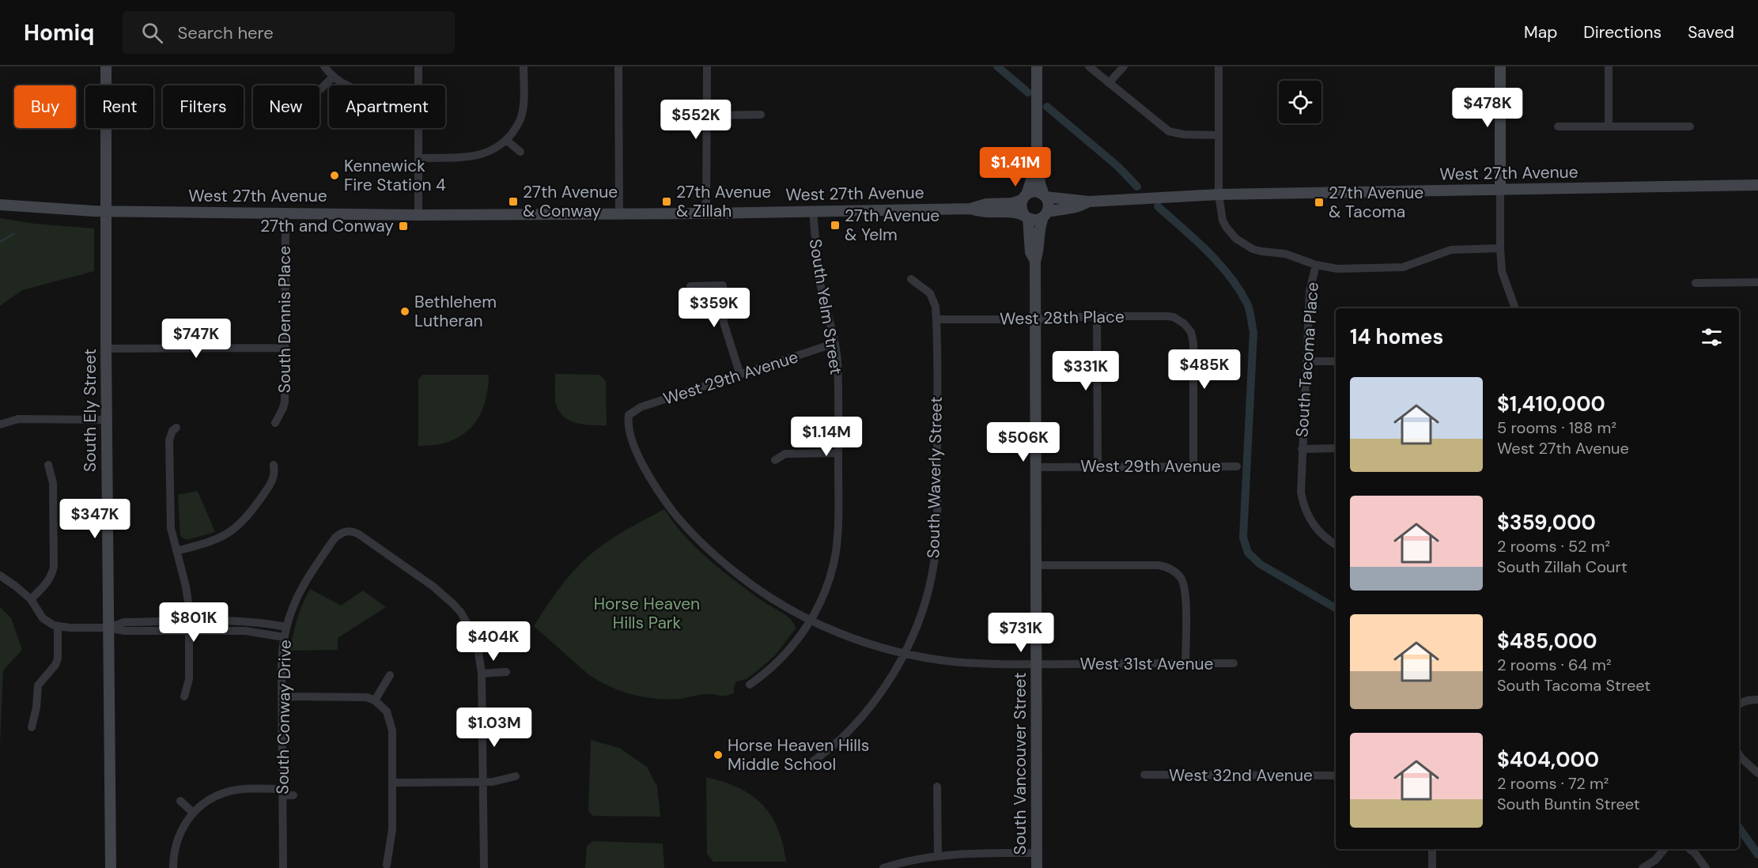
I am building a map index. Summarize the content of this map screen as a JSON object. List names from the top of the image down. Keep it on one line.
{"streets":{"main road":["West 27th Avenue","South Ely Street","South Vancouver Street"],"street":["South Yelm Street","West 28th Place","South Dennis Place","South Tacoma Place","West 29th Avenue","South Waverly Street","West 31st Avenue","South Conway Drive","West 32nd Avenue"]},"crossings":[["West 27th Avenue","South Yelm Street"],["West 27th Avenue","South Dennis Place"],["West 27th Avenue","South Tacoma Place"],["West 27th Avenue","South Ely Street"],["West 27th Avenue","South Vancouver Street"],["South Yelm Street","West 29th Avenue"],["South Yelm Street","West 31st Avenue"],["West 28th Place","West 29th Avenue"],["West 28th Place","South Waverly Street"],["West 28th Place","South Vancouver Street"],["West 29th Avenue","West 31st Avenue"],["West 29th Avenue","South Vancouver Street"],["South Waverly Street","West 31st Avenue"],["West 31st Avenue","South Vancouver Street"]],"parks":["Horse Heaven Hills Park"],"places":{"other":["Kennewick Fire Station 4","Bethlehem Lutheran","Horse Heaven Hills Middle School"],"transit":["27th Avenue & Conway","27th Avenue & Zillah","27th Avenue & Tacoma","27th Avenue & Yelm","27th and Conway"]},"page":{"header":"Homiq","search":"Search here","nav":["Map","Directions","Saved"],"chip":["Buy","Rent","Filters","New","Apartment"],"price":["$478K","$552K","$1.41M","$359K","$747K","$485K","$331K","$1.14M","$506K","$347K","$801K","$731K","$404K","$1.03M"],"heading":"14 homes","list":[{"name":"$1,410,000","note":"5 rooms · 188 m² · West 27th Avenue"},{"name":"$359,000","note":"2 rooms · 52 m² · South Zillah Court"},{"name":"$485,000","note":"2 rooms · 64 m² · South Tacoma Street"},{"name":"$404,000","note":"2 rooms · 72 m² · South Buntin Street"}]}}
